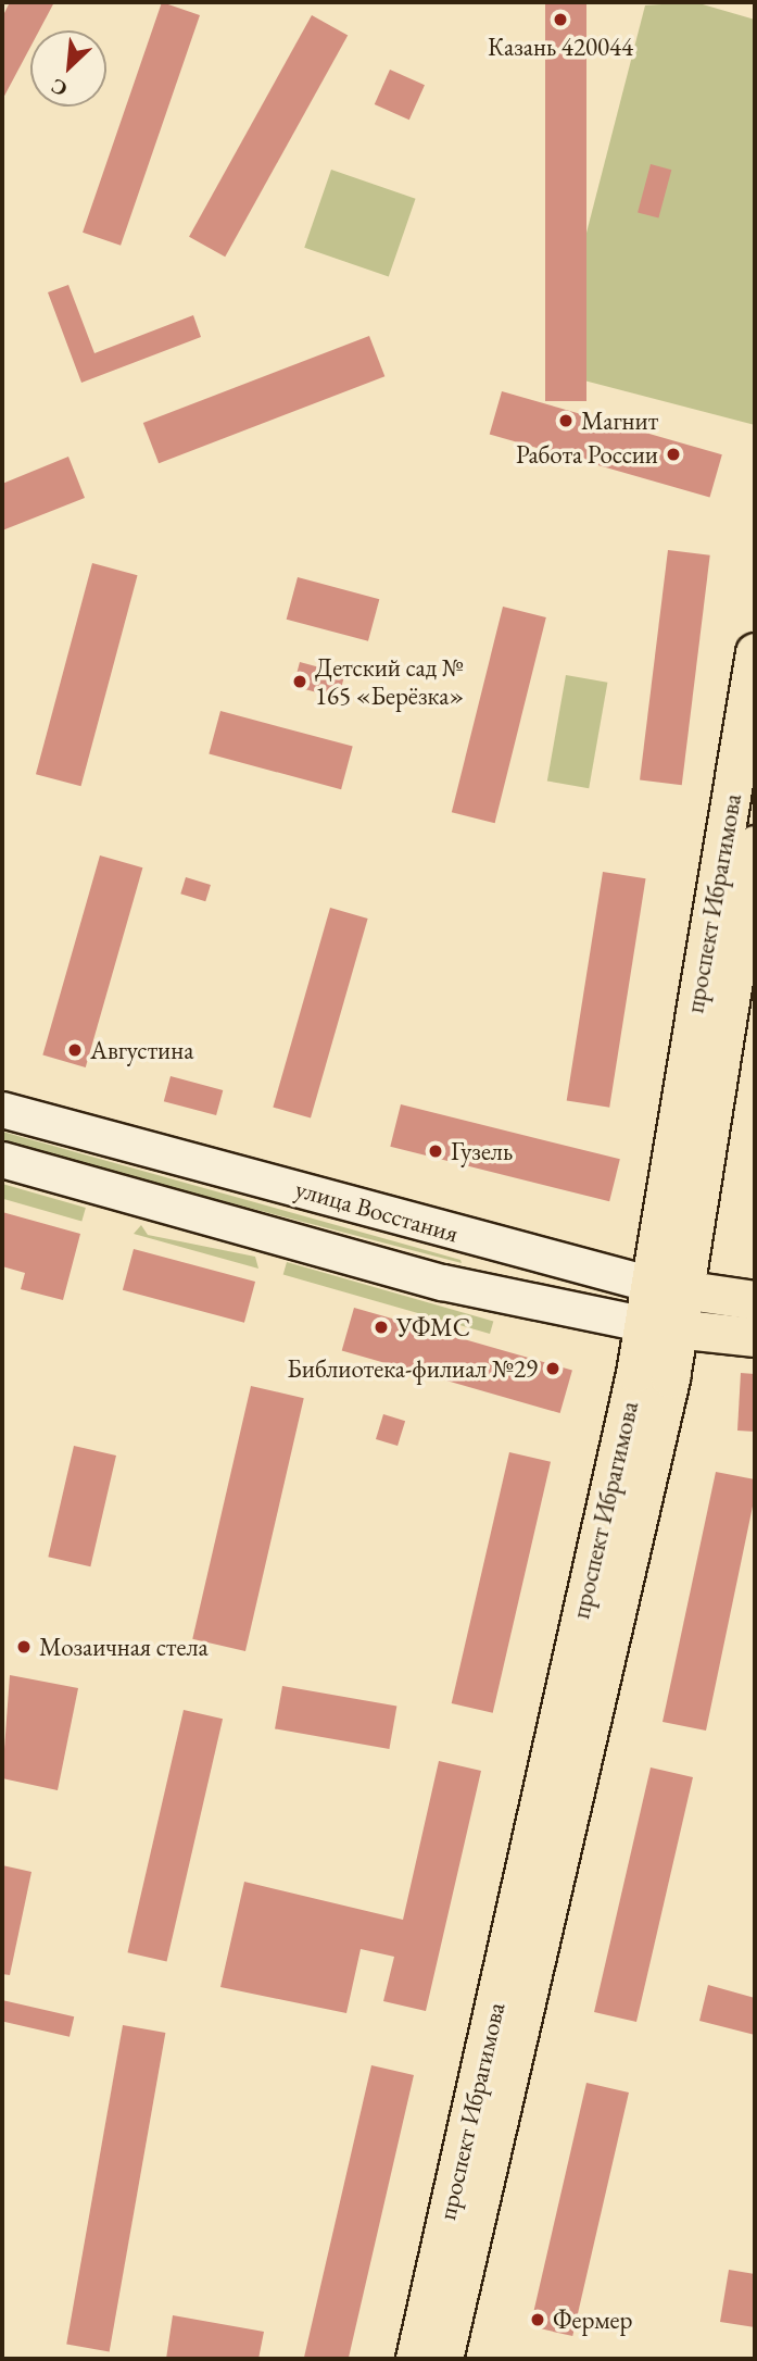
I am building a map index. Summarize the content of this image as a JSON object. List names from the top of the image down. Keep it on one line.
{"streets":{"main road":["проспект Ибрагимова","улица Восстания"]},"crossings":[["проспект Ибрагимова","улица Восстания"]],"places":["Казань 420044","Магнит","Работа России","Детский сад № 165 «Берёзка»","Августина","Гузель","УФМС","Библиотека-филиал №29","Мозаичная стела","Фермер"],"north":"bottom left"}
